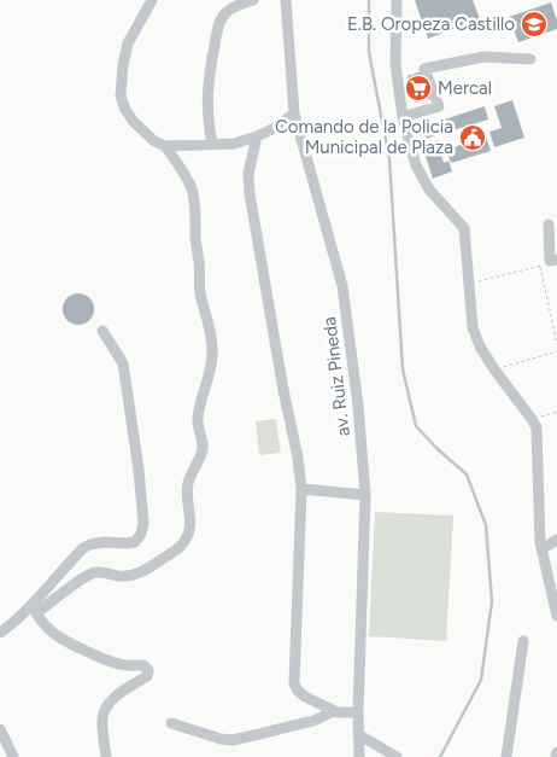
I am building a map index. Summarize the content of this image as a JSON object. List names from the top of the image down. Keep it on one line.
{"streets":{"street":["av. Ruiz Pineda"]},"places":{"school or university":["E.B. Oropeza Castillo"],"supermarket":["Mercal"],"public building":["Comando de la Policia Municipal de Plaza"]}}
